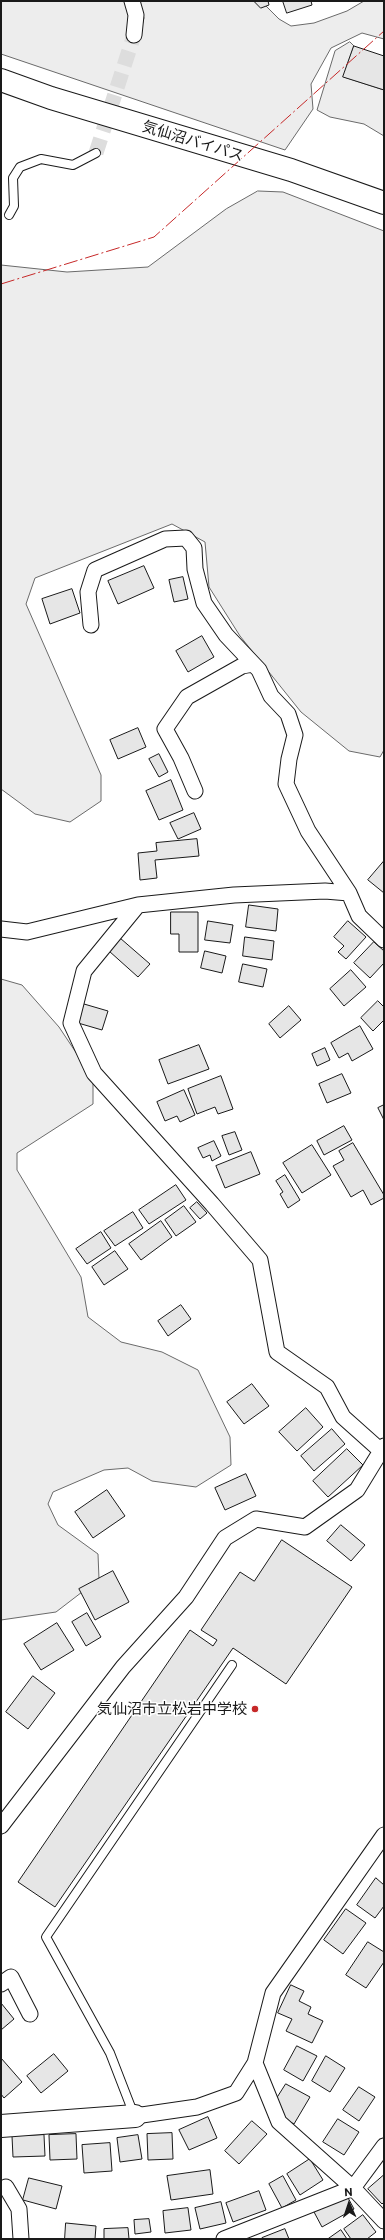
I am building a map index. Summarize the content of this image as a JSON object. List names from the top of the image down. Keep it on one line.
{"streets":{"main road":["気仙沼バイパス"]},"places":["気仙沼市立松岩中学校"],"north":"top"}
